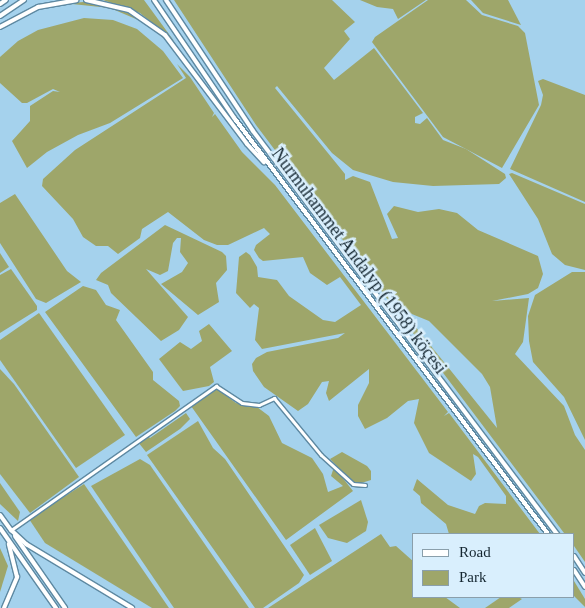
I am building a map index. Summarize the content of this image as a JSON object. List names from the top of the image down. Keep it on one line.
{"streets":{"main road":["Nurmuhammet Andalyp (1958) köçesi"]},"legend":["Road","Park"]}
